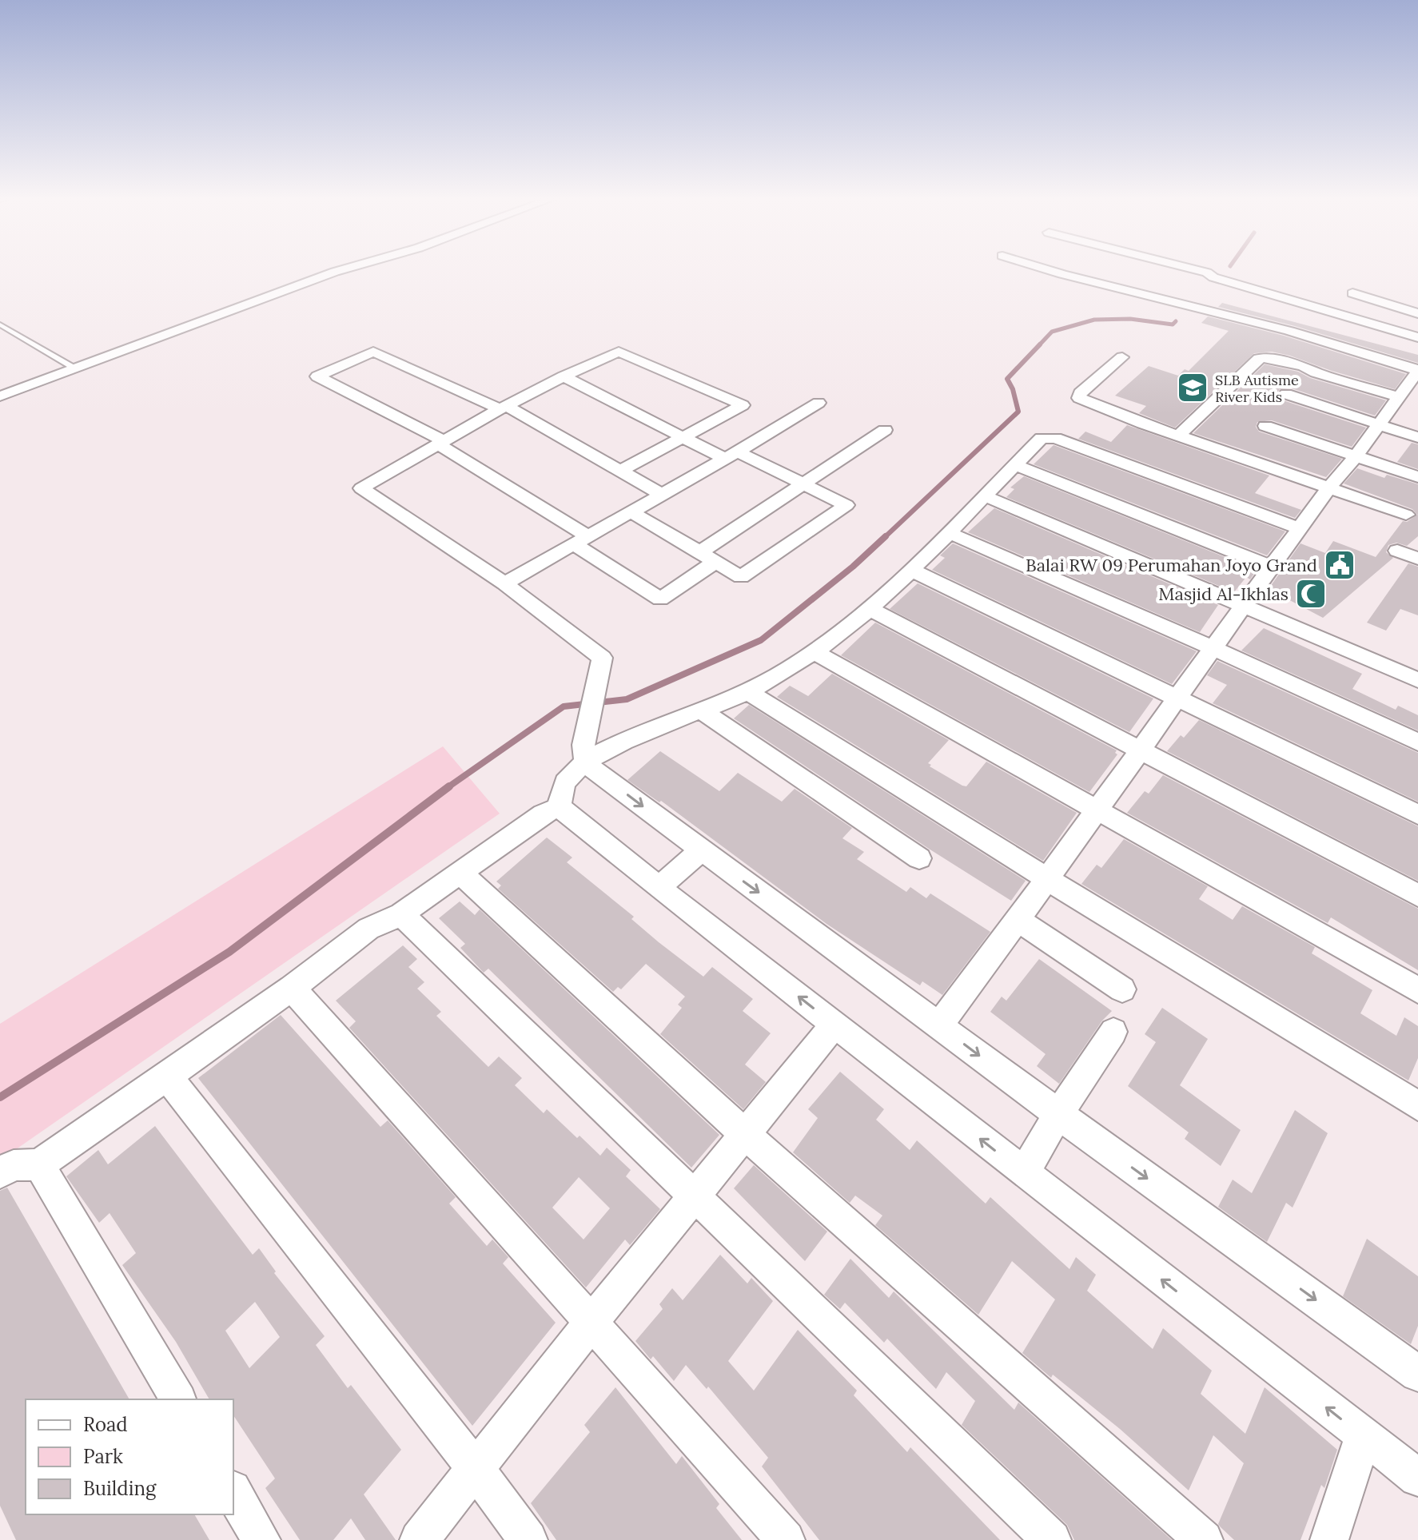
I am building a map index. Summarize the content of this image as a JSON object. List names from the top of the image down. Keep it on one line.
{"places":{"school or university":["SLB Autisme River Kids"],"public building":["Balai RW 09 Perumahan Joyo Grand"],"mosque":["Masjid Al-Ikhlas"]},"legend":["Road","Park","Building"]}
